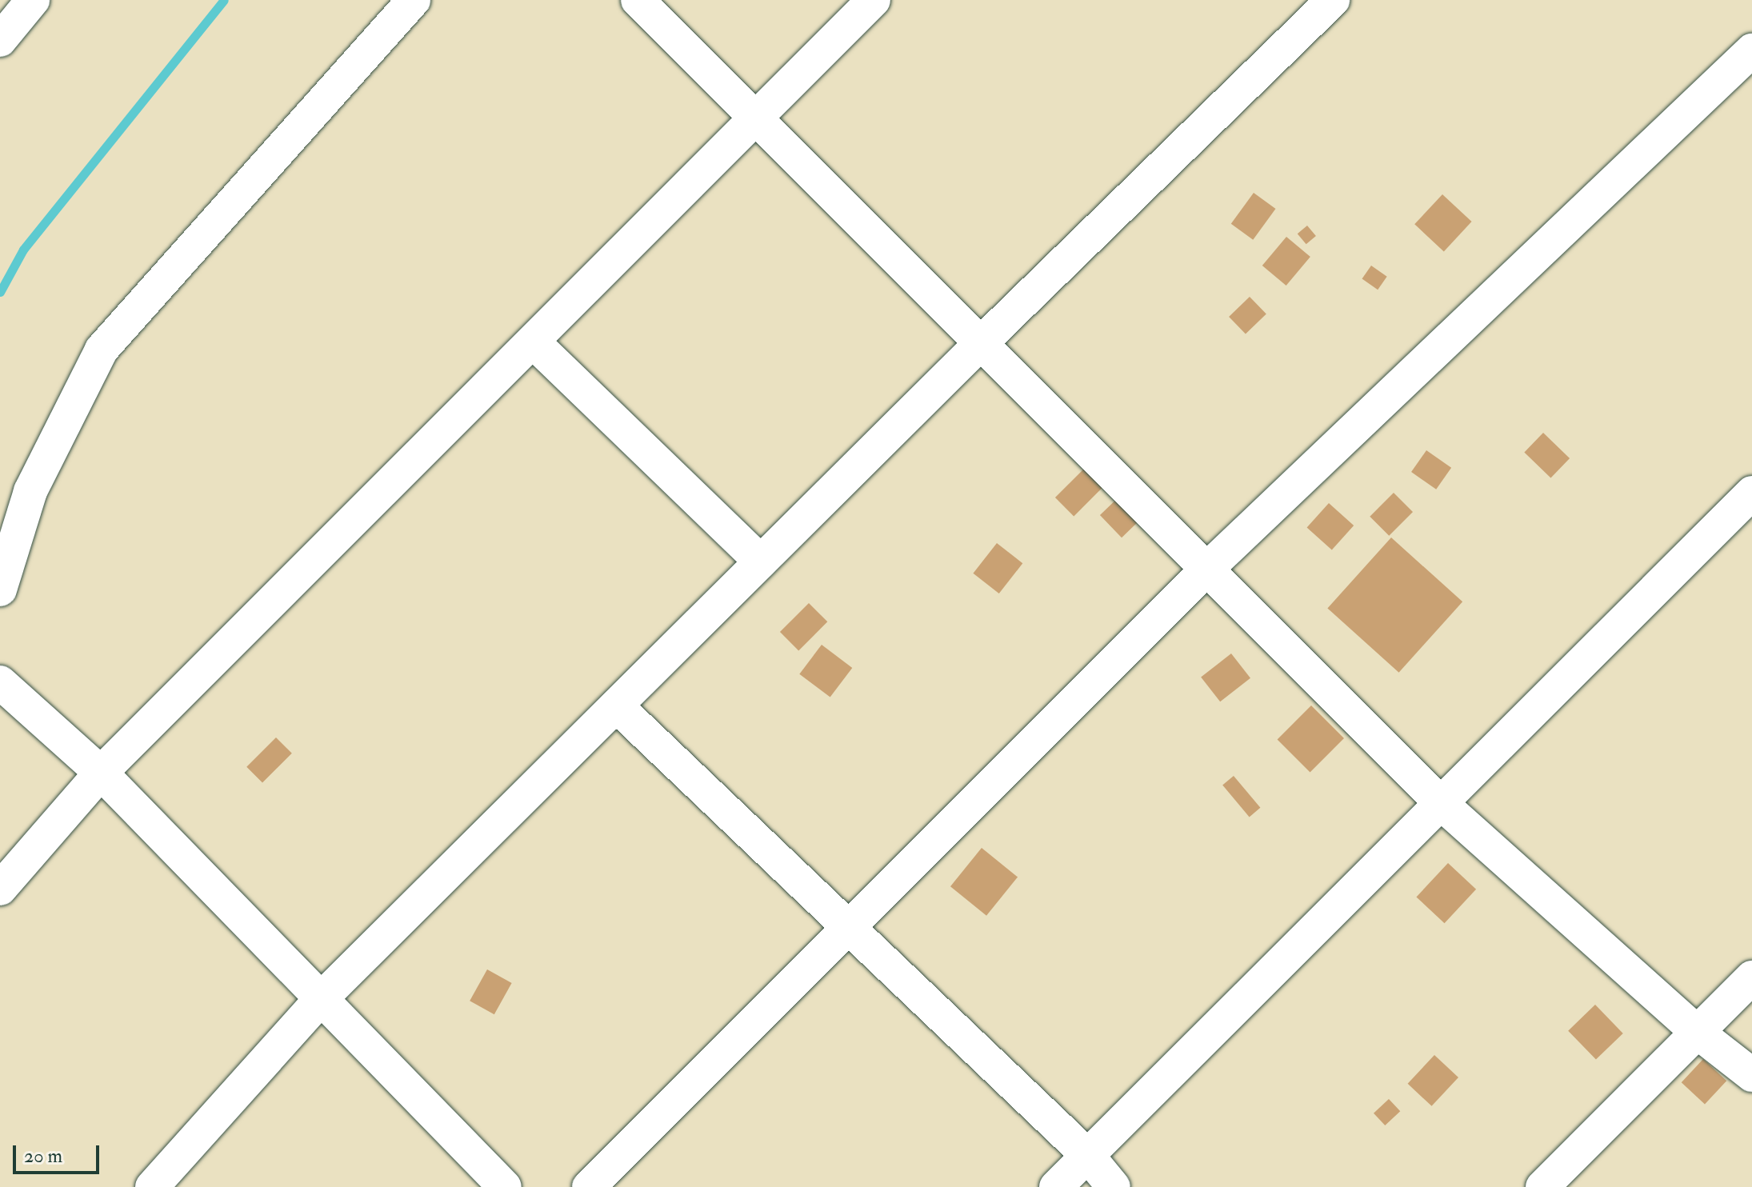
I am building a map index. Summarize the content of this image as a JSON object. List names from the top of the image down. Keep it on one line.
{"scale_bar":"20 m"}
